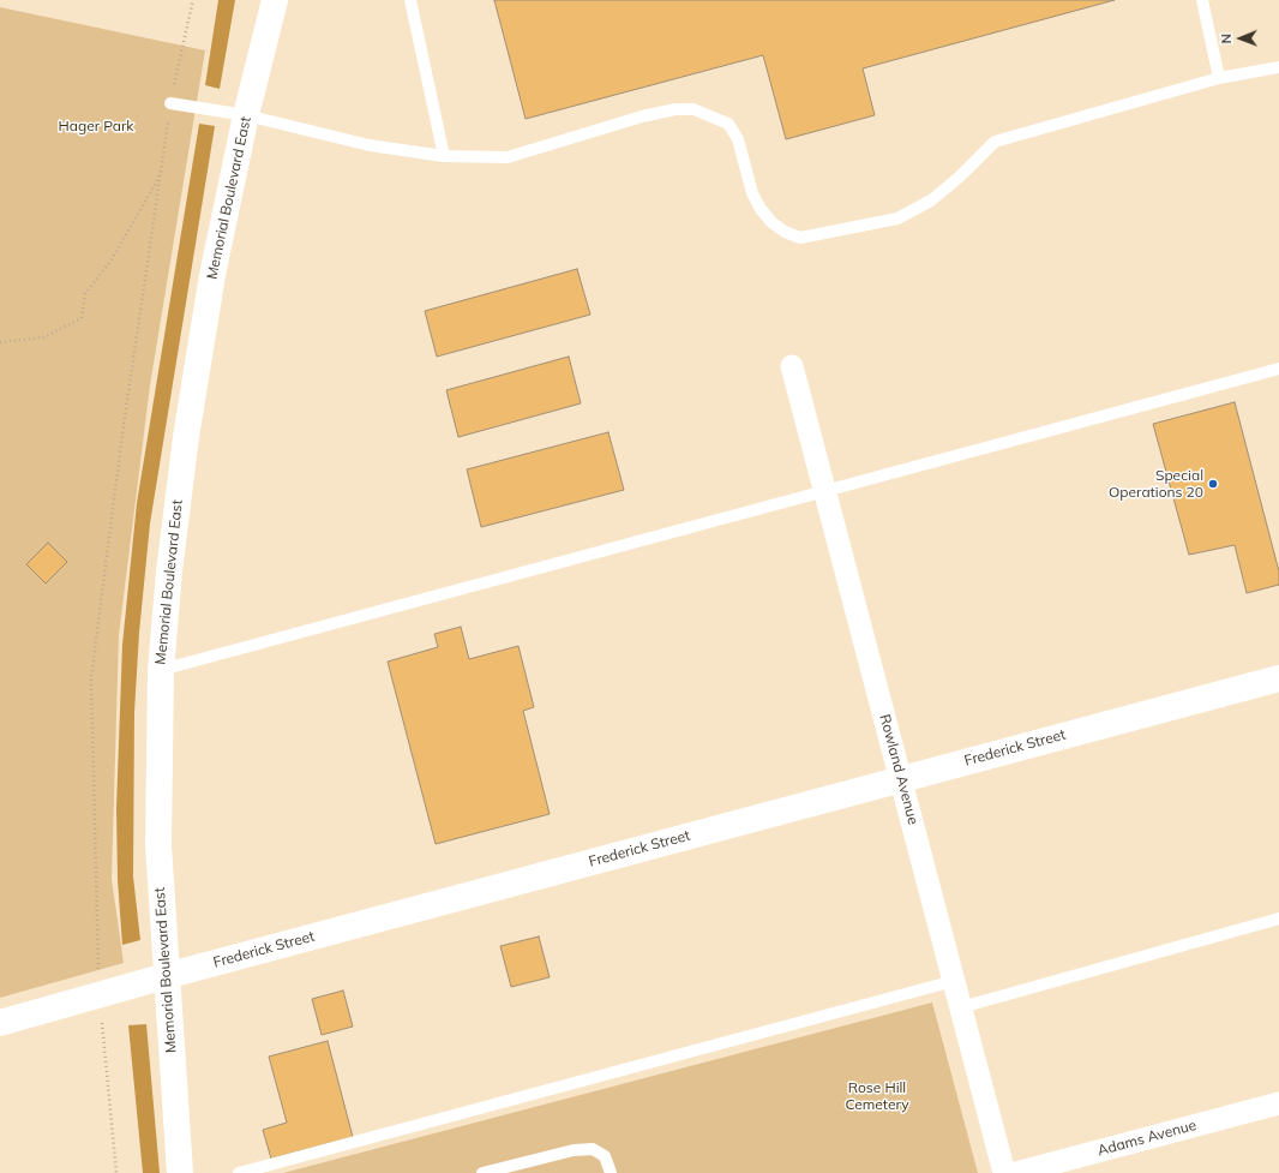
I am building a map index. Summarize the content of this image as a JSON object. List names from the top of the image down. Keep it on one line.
{"streets":{"main road":["Memorial Boulevard East","Frederick Street"],"street":["Rowland Avenue","Adams Avenue"]},"crossings":[["Memorial Boulevard East","Frederick Street"],["Frederick Street","Rowland Avenue"]],"parks":["Hager Park","Rose Hill Cemetery"],"places":["Special Operations 20"],"north":"left"}
